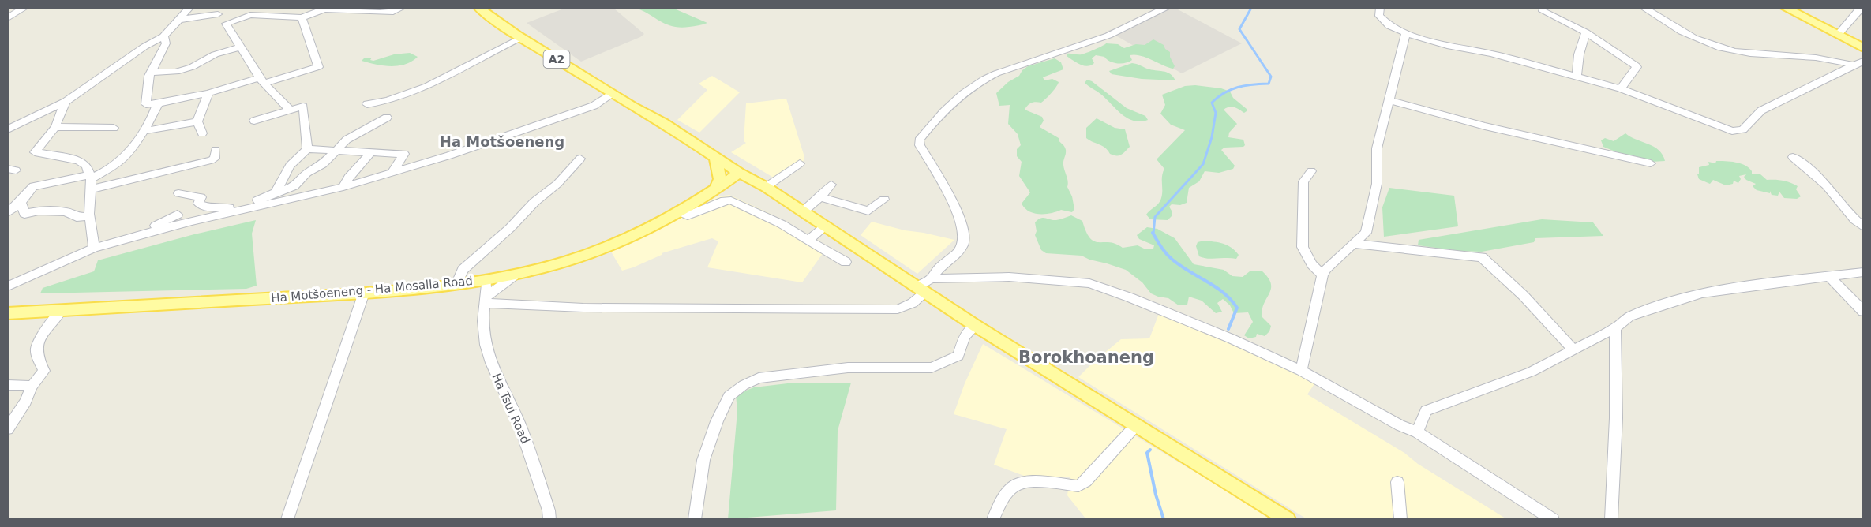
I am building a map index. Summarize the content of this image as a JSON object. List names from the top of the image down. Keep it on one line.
{"streets":{"main road":["A2","Ha Motšoeneng - Ha Mosalla Road"],"street":["Ha Tsui Road"]},"crossings":[["A2","Ha Motšoeneng - Ha Mosalla Road"],["Ha Motšoeneng - Ha Mosalla Road","Ha Tsui Road"]],"districts":["Ha Motšoeneng","Borokhoaneng"]}
